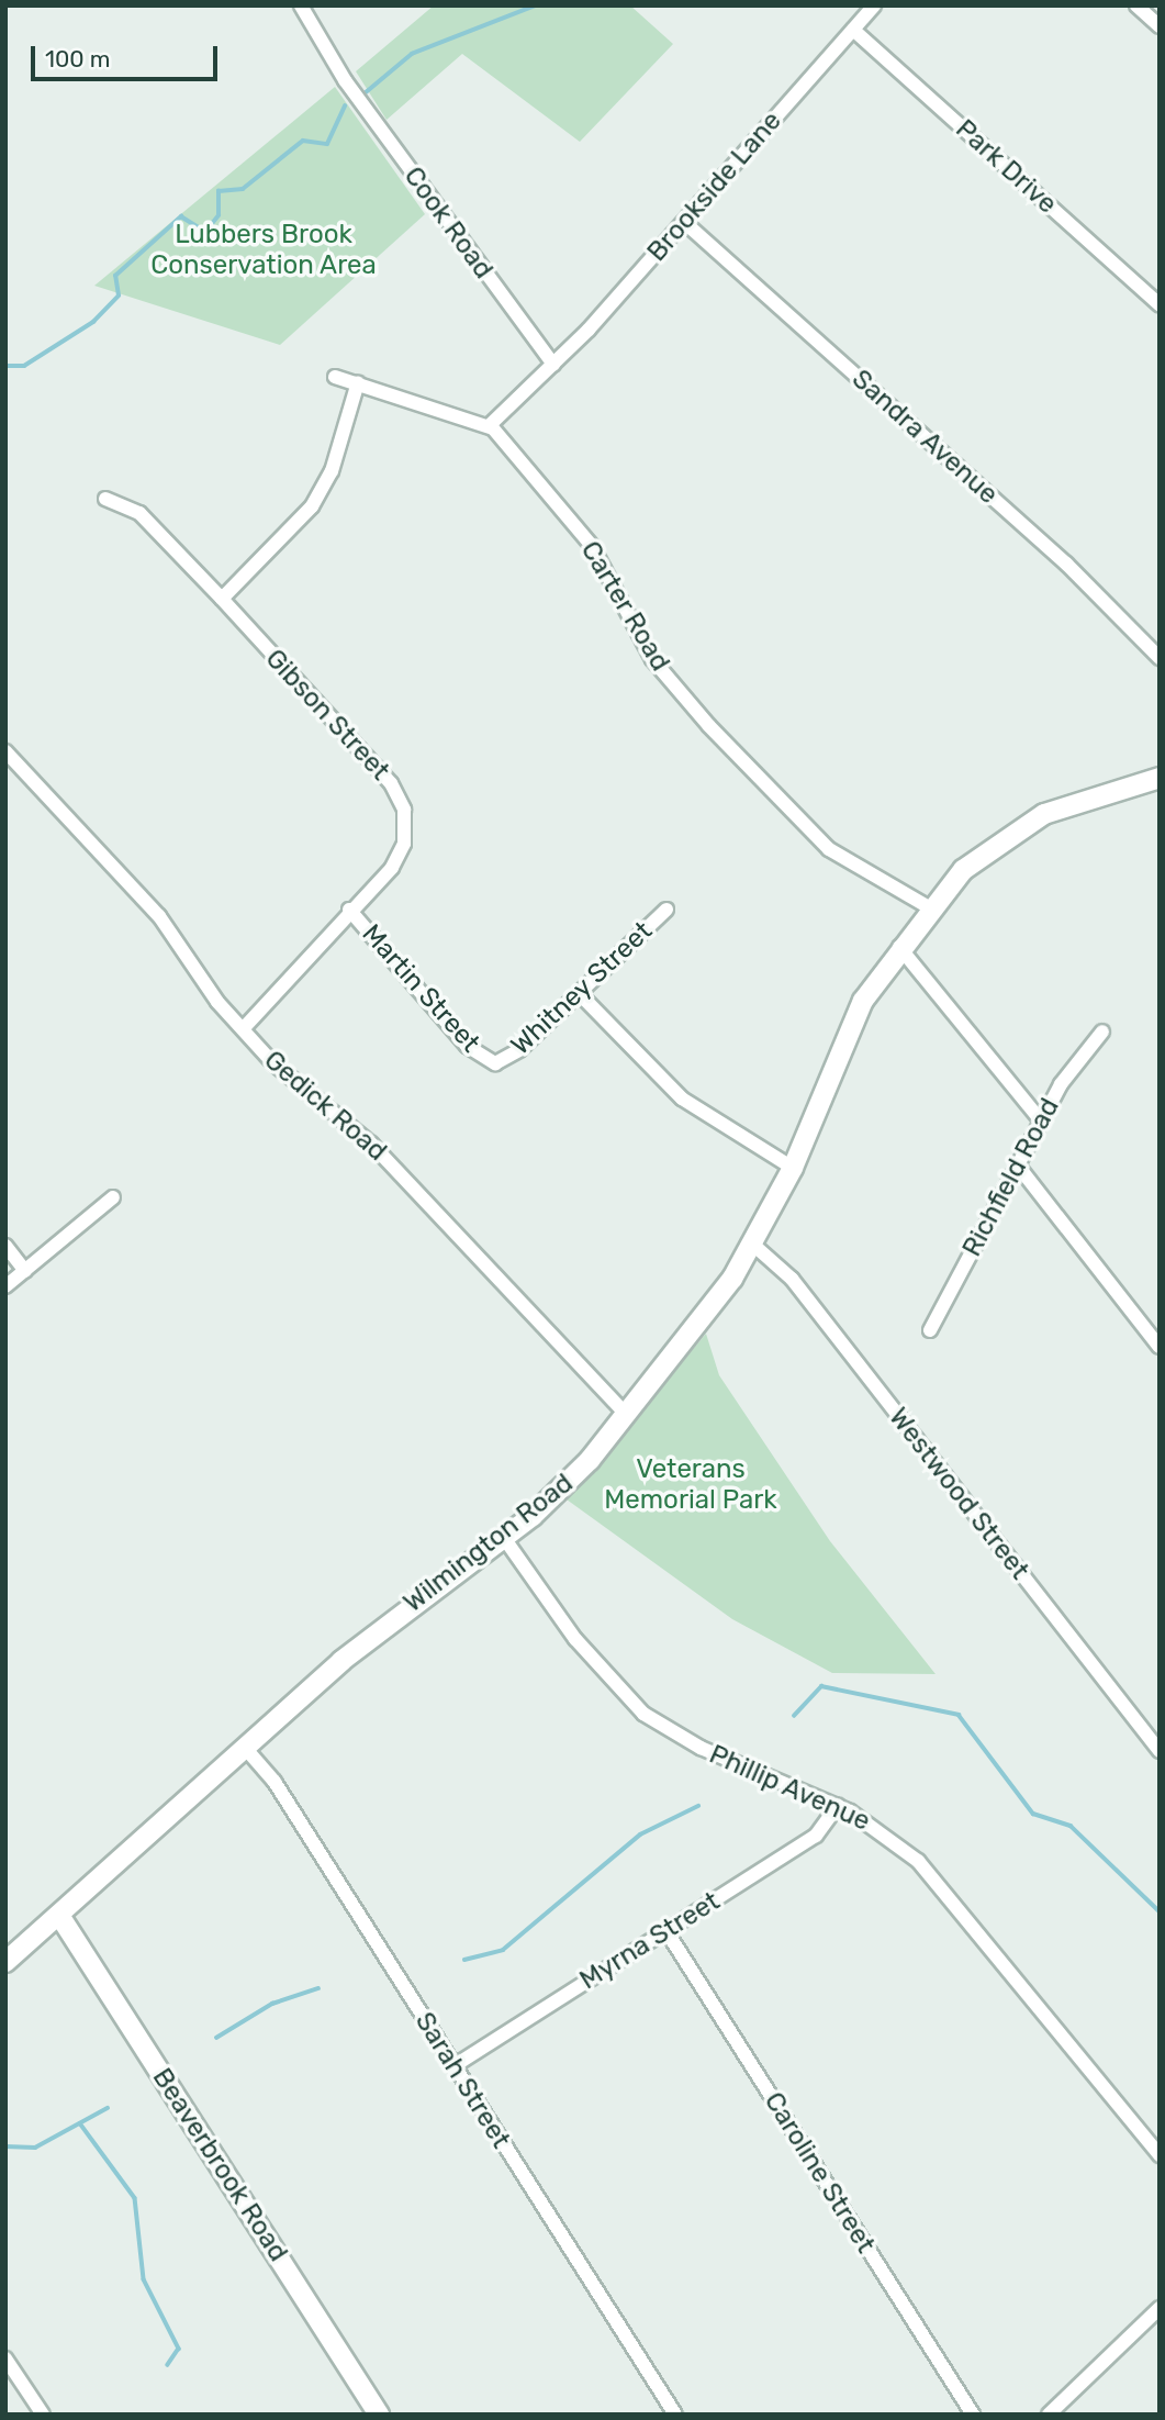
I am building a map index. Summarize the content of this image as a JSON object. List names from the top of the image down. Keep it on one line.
{"streets":{"main road":["Wilmington Road","Beaverbrook Road"],"street":["Park Drive","Brookside Lane","Cook Road","Sandra Avenue","Carter Road","Gibson Street","Martin Street","Whitney Street","Gedick Road","Richfield Road","Westwood Street","Phillip Avenue","Myrna Street","Sarah Street","Caroline Street"]},"crossings":[["Park Drive","Brookside Lane"],["Brookside Lane","Cook Road"],["Brookside Lane","Sandra Avenue"],["Brookside Lane","Carter Road"],["Carter Road","Wilmington Road"],["Gibson Street","Martin Street"],["Gibson Street","Gedick Road"],["Martin Street","Whitney Street"],["Gedick Road","Wilmington Road"],["Westwood Street","Wilmington Road"],["Wilmington Road","Phillip Avenue"],["Wilmington Road","Sarah Street"],["Wilmington Road","Beaverbrook Road"],["Phillip Avenue","Myrna Street"],["Myrna Street","Sarah Street"],["Myrna Street","Caroline Street"]],"parks":["Lubbers Brook Conservation Area","Veterans Memorial Park"],"scale_bar":"100 m"}
